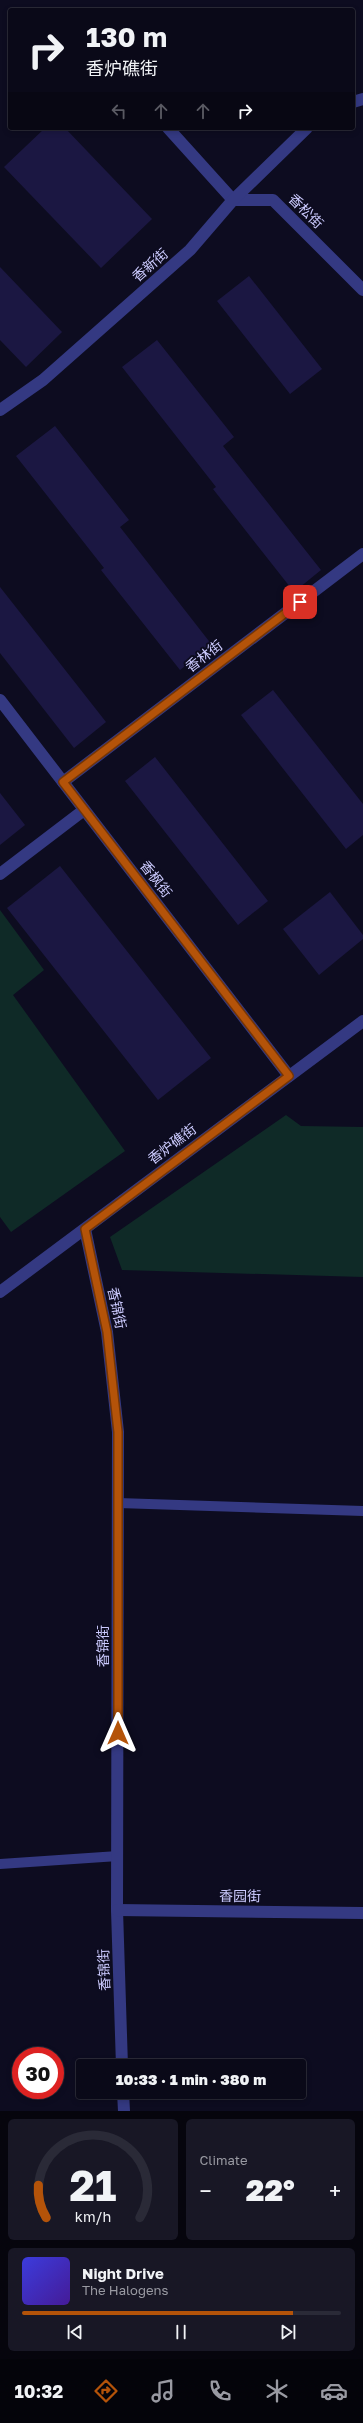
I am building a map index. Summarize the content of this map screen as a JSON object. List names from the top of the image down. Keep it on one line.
{"streets":{"street":["香松街","香新街","香林街","香枫街","香炉礁街","香锦街","香园街"]},"crossings":[["香松街","香新街"],["香林街","香枫街"],["香枫街","香炉礁街"],["香炉礁街","香锦街"],["香锦街","香园街"]],"page":{"turn":["130 m","香炉礁街"],"limit":"30","trip":"10:33 · 1 min · 380 m","tile":"Climate","heat":["−","22°","+"],"song":["Night Drive","The Halogens"],"tabs":"10:32","gauge":["21","km/h"]}}
